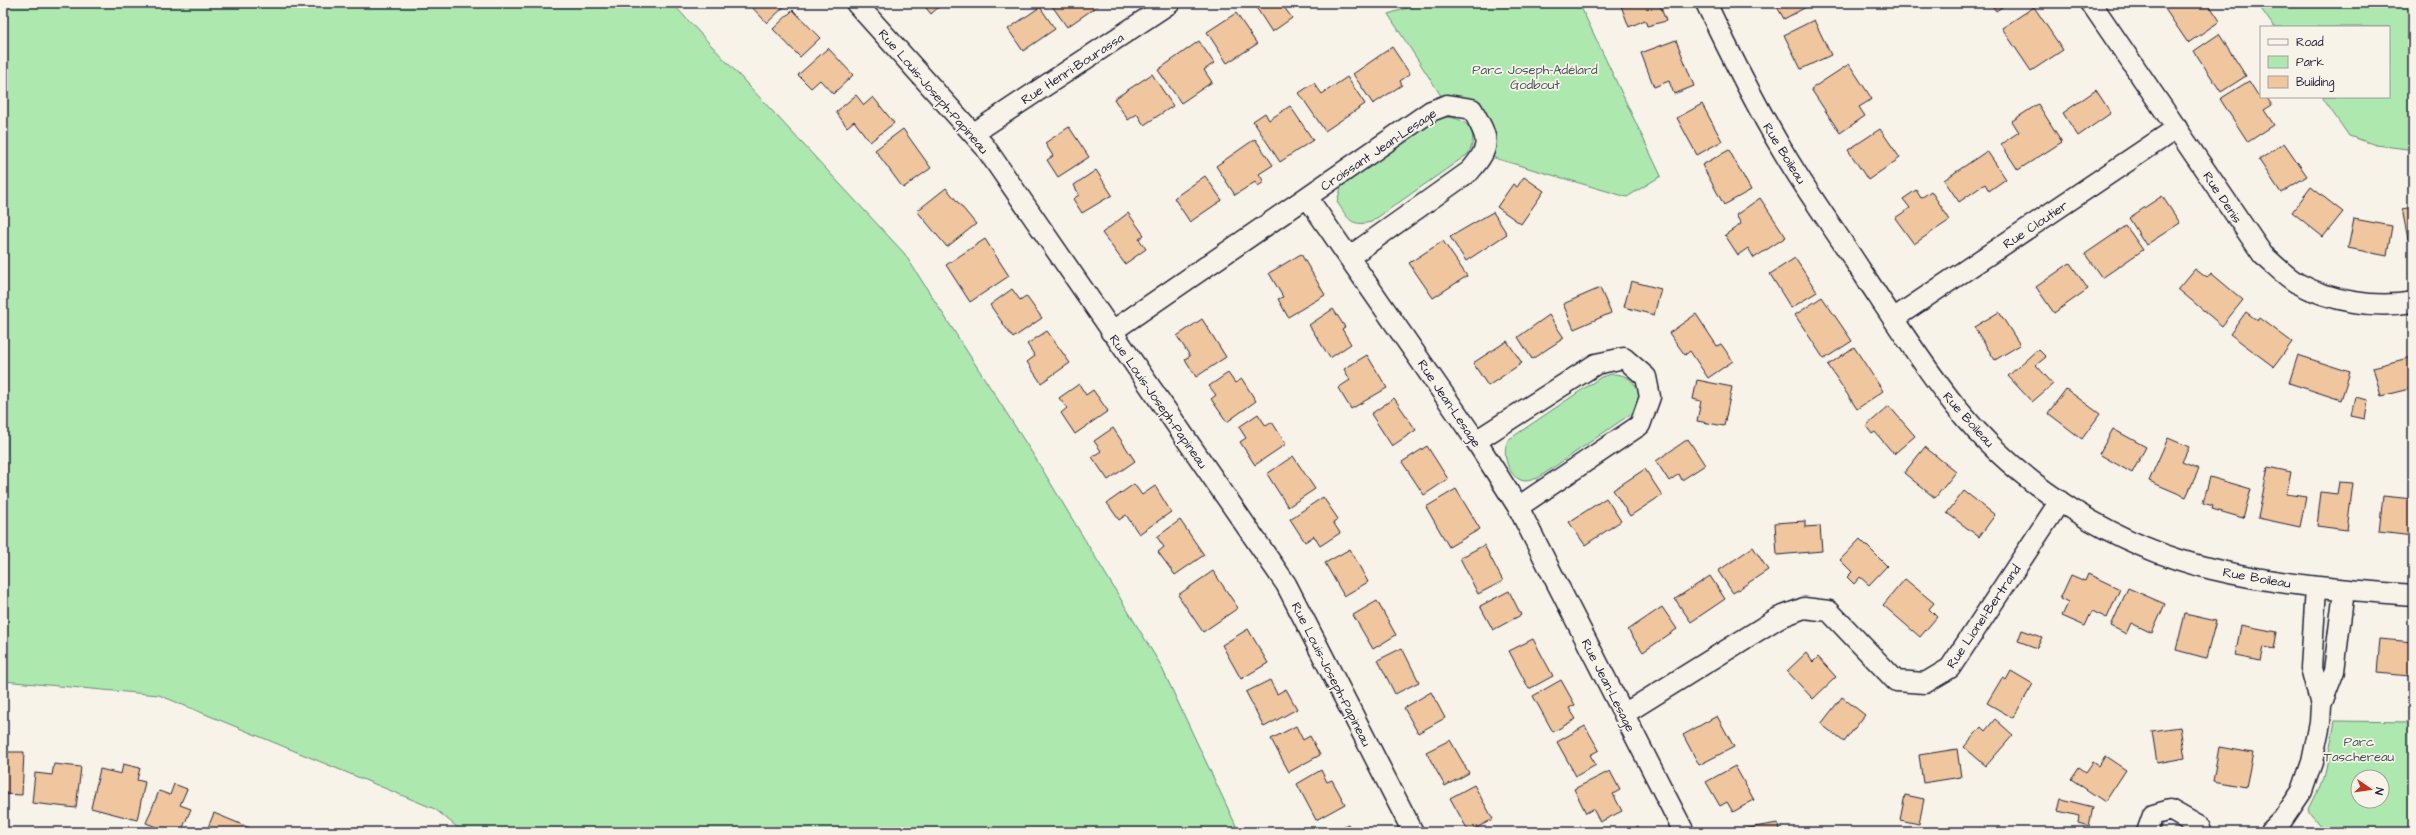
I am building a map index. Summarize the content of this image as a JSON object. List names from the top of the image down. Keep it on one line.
{"streets":{"street":["Rue Henri-Bourassa","Rue Louis-Joseph-Papineau","Croissant Jean-Lesage","Rue Boileau","Rue Denis","Rue Cloutier","Rue Jean-Lesage","Rue Lionel-Bertrand"]},"crossings":[["Rue Henri-Bourassa","Rue Louis-Joseph-Papineau"],["Croissant Jean-Lesage","Rue Jean-Lesage"],["Rue Boileau","Rue Cloutier"],["Rue Boileau","Rue Lionel-Bertrand"],["Rue Denis","Rue Cloutier"],["Rue Jean-Lesage","Rue Lionel-Bertrand"]],"parks":["Parc Joseph-Adélard Godbout","Parc Taschereau"],"legend":["Road","Park","Building"],"north":"right"}
